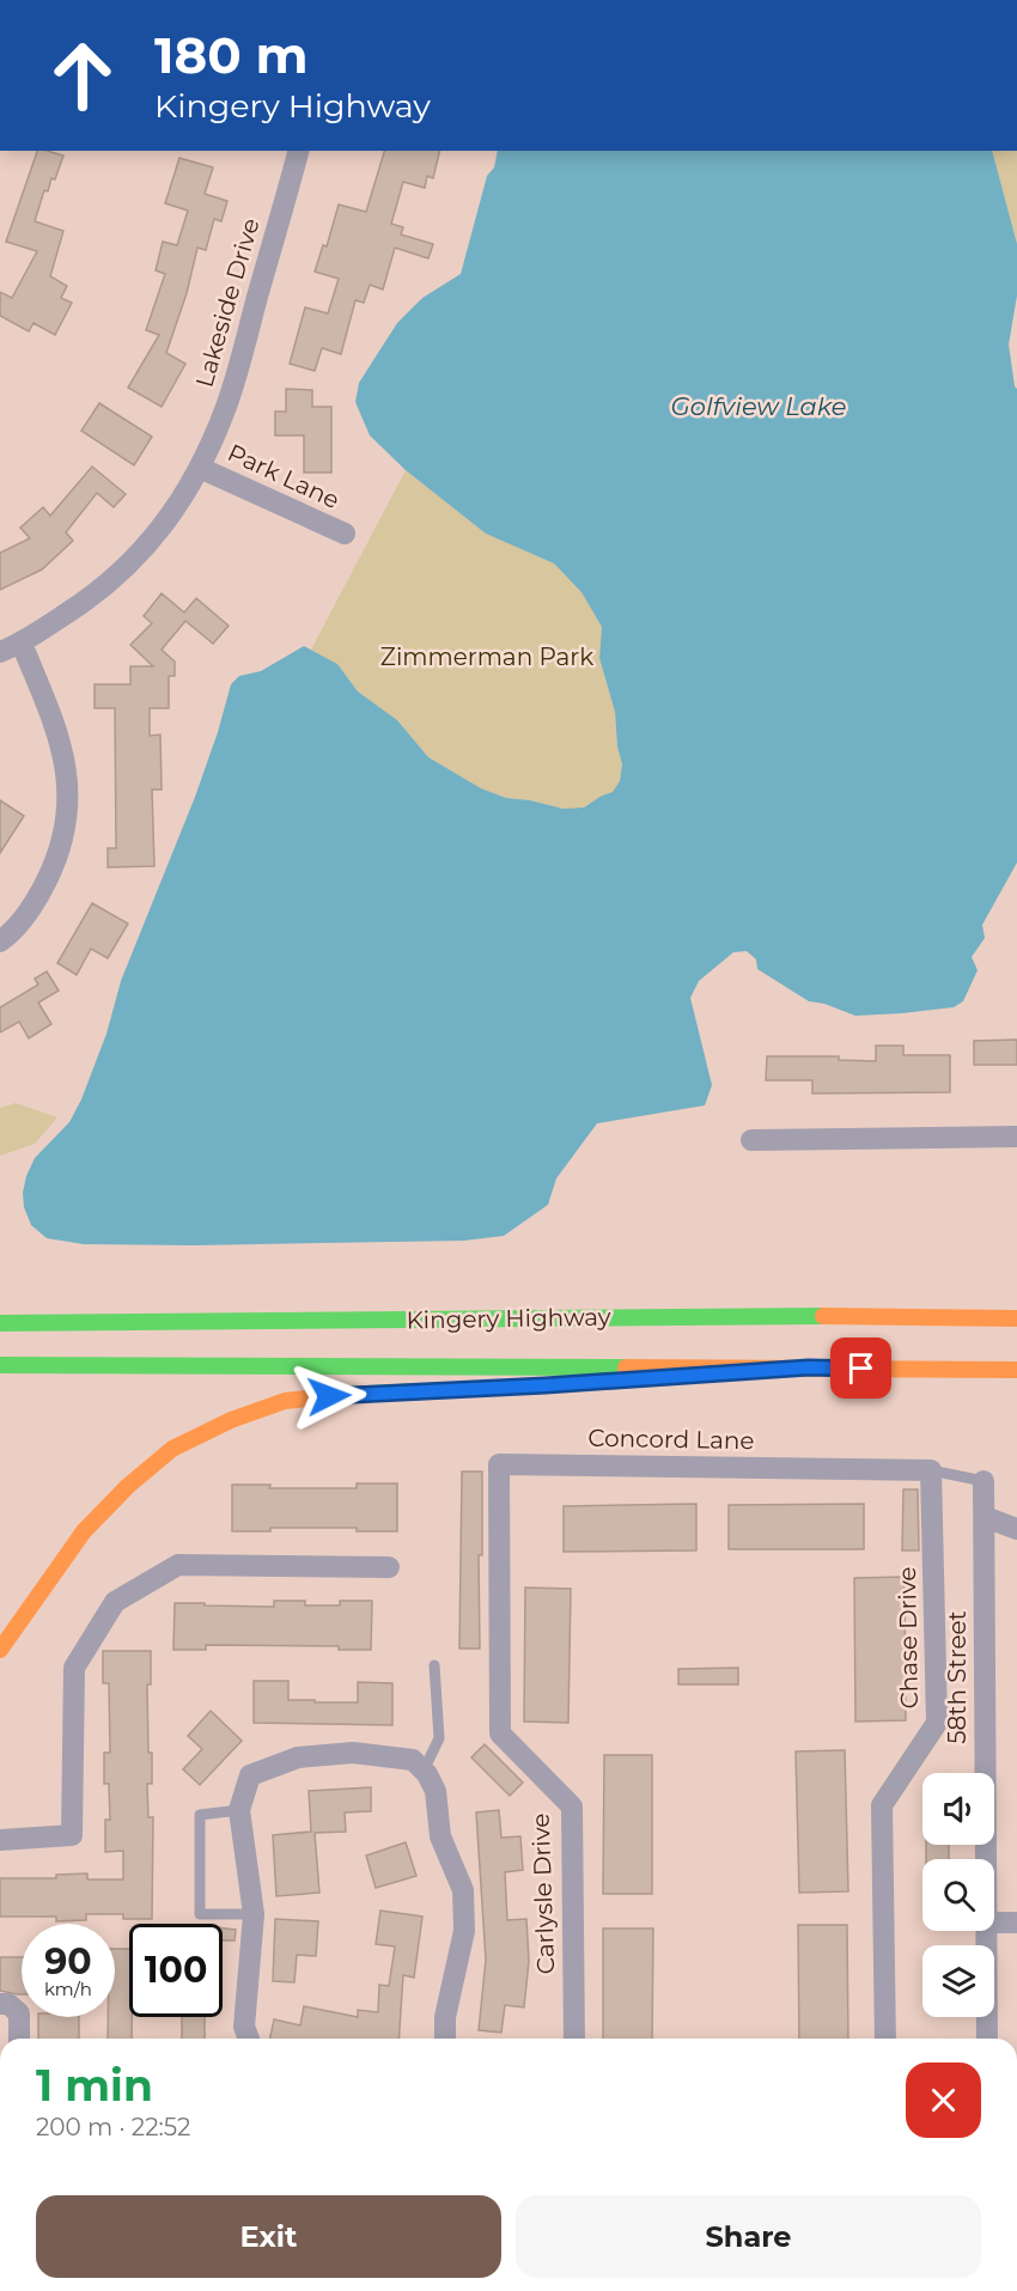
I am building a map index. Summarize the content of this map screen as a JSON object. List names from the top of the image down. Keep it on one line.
{"streets":{"highway":["Kingery Highway"],"street":["Lakeside Drive","Park Lane","Concord Lane","Chase Drive","58th Street","Carlysle Drive"]},"crossings":[["Lakeside Drive","Park Lane"],["Concord Lane","Chase Drive"],["Concord Lane","Carlysle Drive"]],"water":["Golfview Lake"],"parks":["Zimmerman Park"],"page":{"turn":["180 m","Kingery Highway"],"speed":"90 km/h","limit":"100","heading":["1 min","200 m · 22:52"],"buttons":["Exit","Share"]}}
